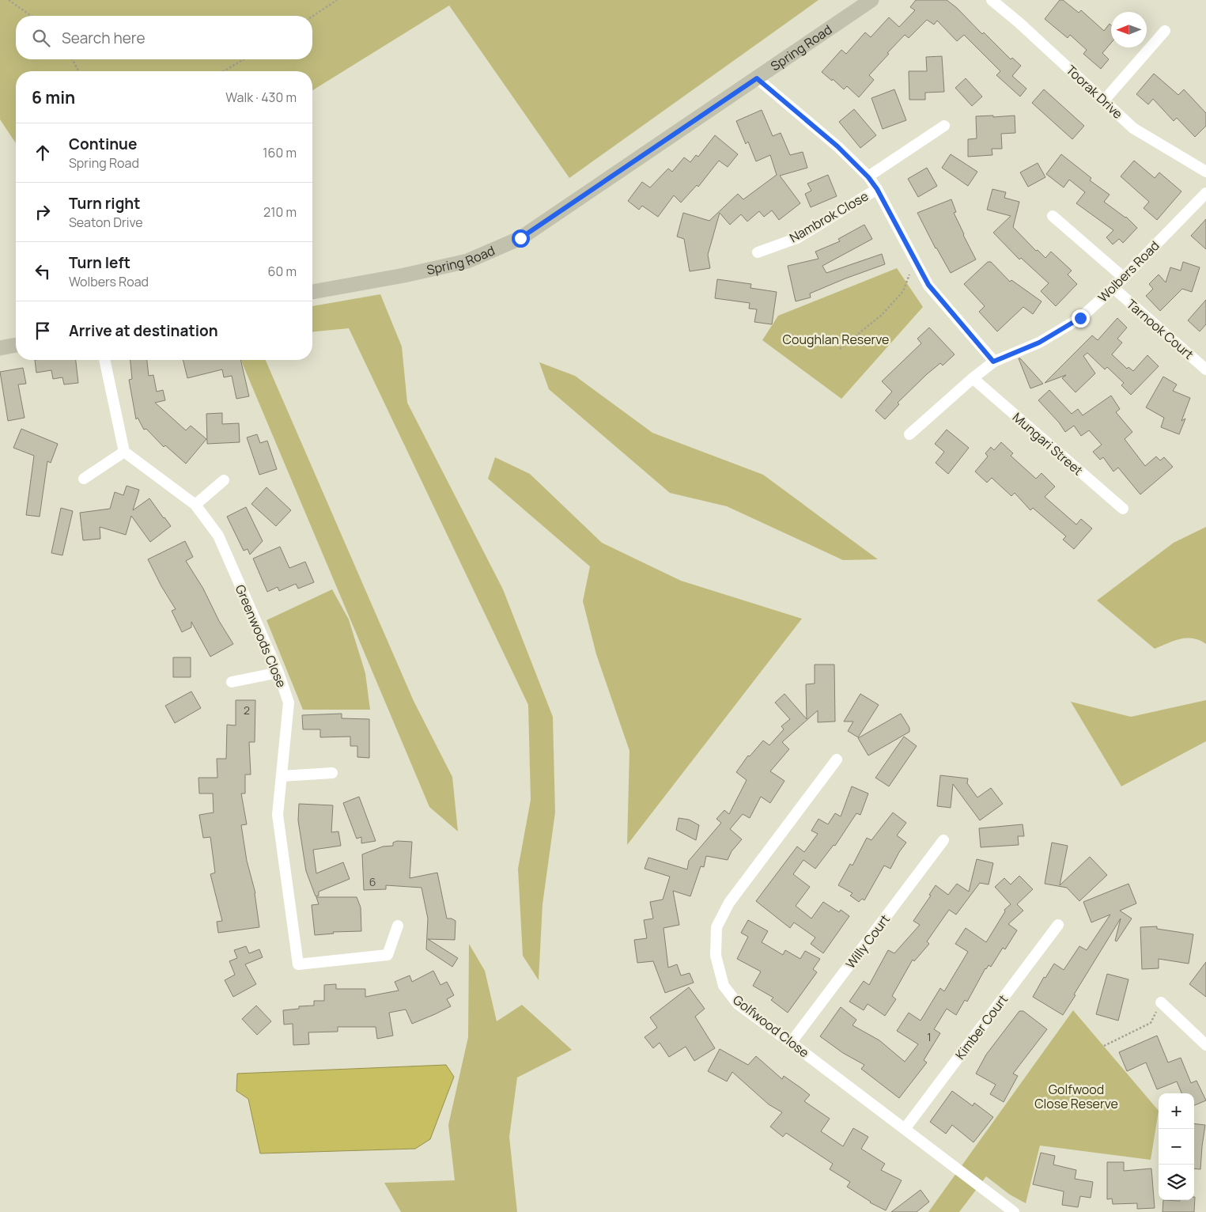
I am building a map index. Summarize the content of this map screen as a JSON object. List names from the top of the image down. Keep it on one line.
{"streets":{"main road":["Spring Road"],"street":["Toorak Drive","Nambrok Close","Wolbers Road","Tarnook Court","Mungari Street","Greenwoods Close","Willy Court","Golfwood Close","Kimber Court"]},"crossings":[["Wolbers Road","Tarnook Court"],["Wolbers Road","Mungari Street"],["Willy Court","Golfwood Close"],["Golfwood Close","Kimber Court"]],"parks":["Coughlan Reserve","Golfwood Close Reserve"],"house_numbers":["2","6","1"],"north":"left","page":{"search":"Search here","heading":["6 min","Walk · 430 m"],"list":[["Continue","Spring Road","160 m"],["Turn right","Seaton Drive","210 m"],["Turn left","Wolbers Road","60 m"],"Arrive at destination"],"map_buttons":["+","−"]}}
